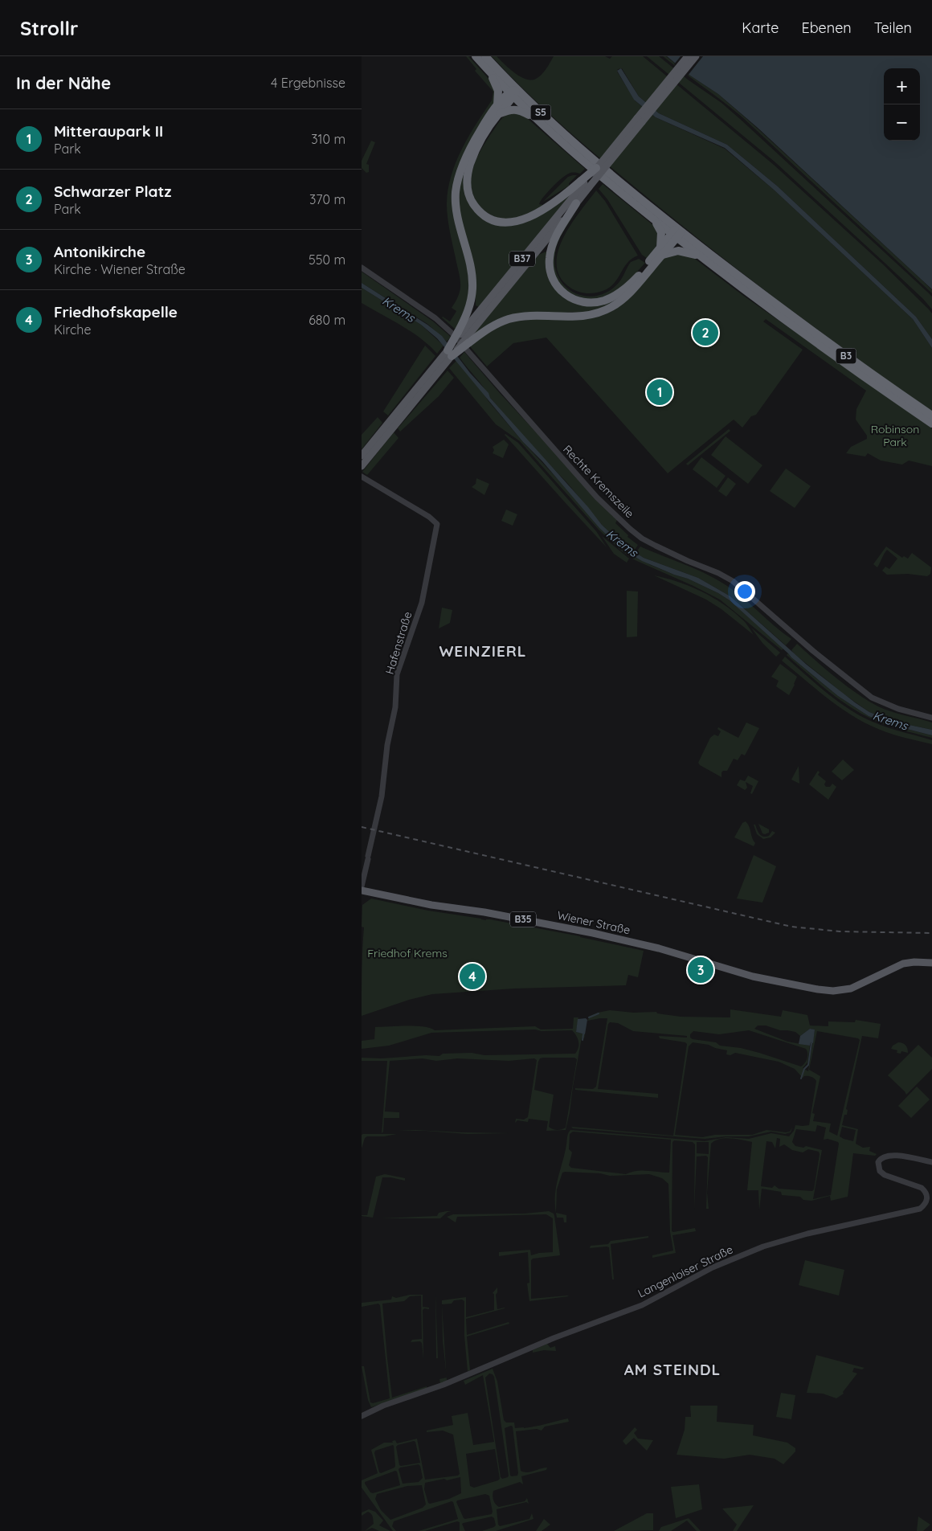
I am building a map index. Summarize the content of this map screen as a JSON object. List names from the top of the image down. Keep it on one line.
{"streets":{"highway":["S5","B3"],"main road":["B37","B35","Wiener Straße"],"street":["Rechte Kremszeile","Hafenstraße","Langenloiser Straße"]},"crossings":[["S5","B3"]],"districts":["WEINZIERL","AM STEINDL"],"water":["Krems"],"parks":["Robinson Park","Friedhof Krems"],"page":{"header":"Strollr","nav":["Karte","Ebenen","Teilen"],"heading":["In der Nähe","4 Ergebnisse"],"map_buttons":["+","−"],"list":[{"mark":"1","name":"Mitteraupark II","note":"Park","value":"310 m"},{"mark":"2","name":"Schwarzer Platz","note":"Park","value":"370 m"},{"mark":"3","name":"Antonikirche","note":"Kirche · Wiener Straße","value":"550 m"},{"mark":"4","name":"Friedhofskapelle","note":"Kirche","value":"680 m"}],"pins":["2","1","3","4"]}}
